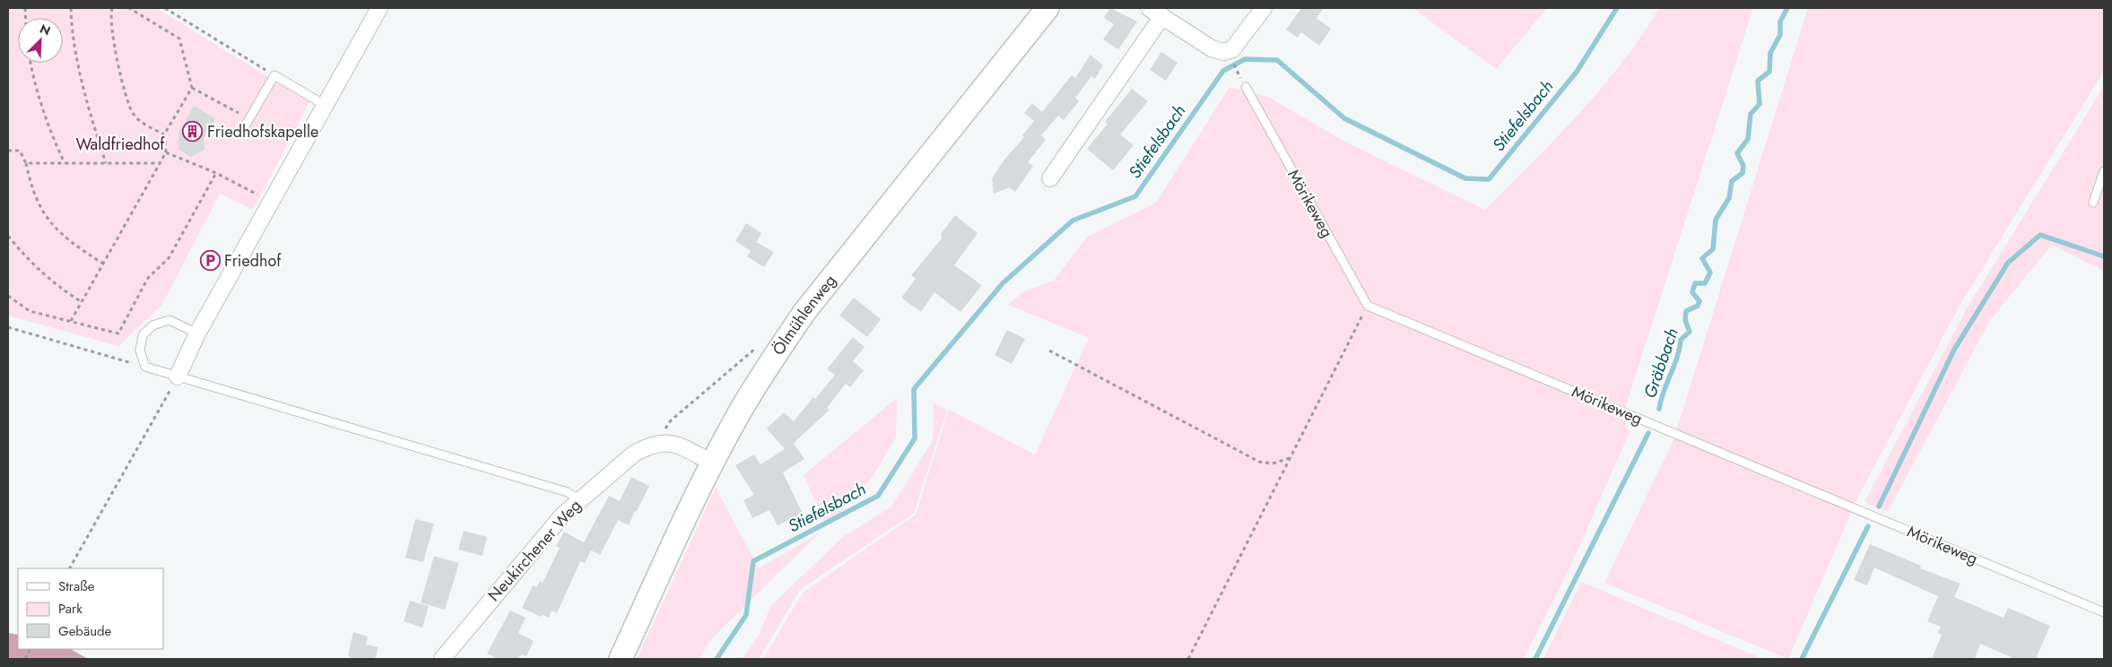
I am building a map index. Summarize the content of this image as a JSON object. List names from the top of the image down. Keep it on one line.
{"streets":{"main road":["Ölmühlenweg"],"street":["Neukirchener Weg"],"lane":["Mörikeweg"]},"water":["Stiefelsbach","Gräbbach"],"parks":["Waldfriedhof"],"places":{"building":["Friedhofskapelle"],"parking":["Friedhof"]},"legend":["Straße","Park","Gebäude"],"north":"top right"}
